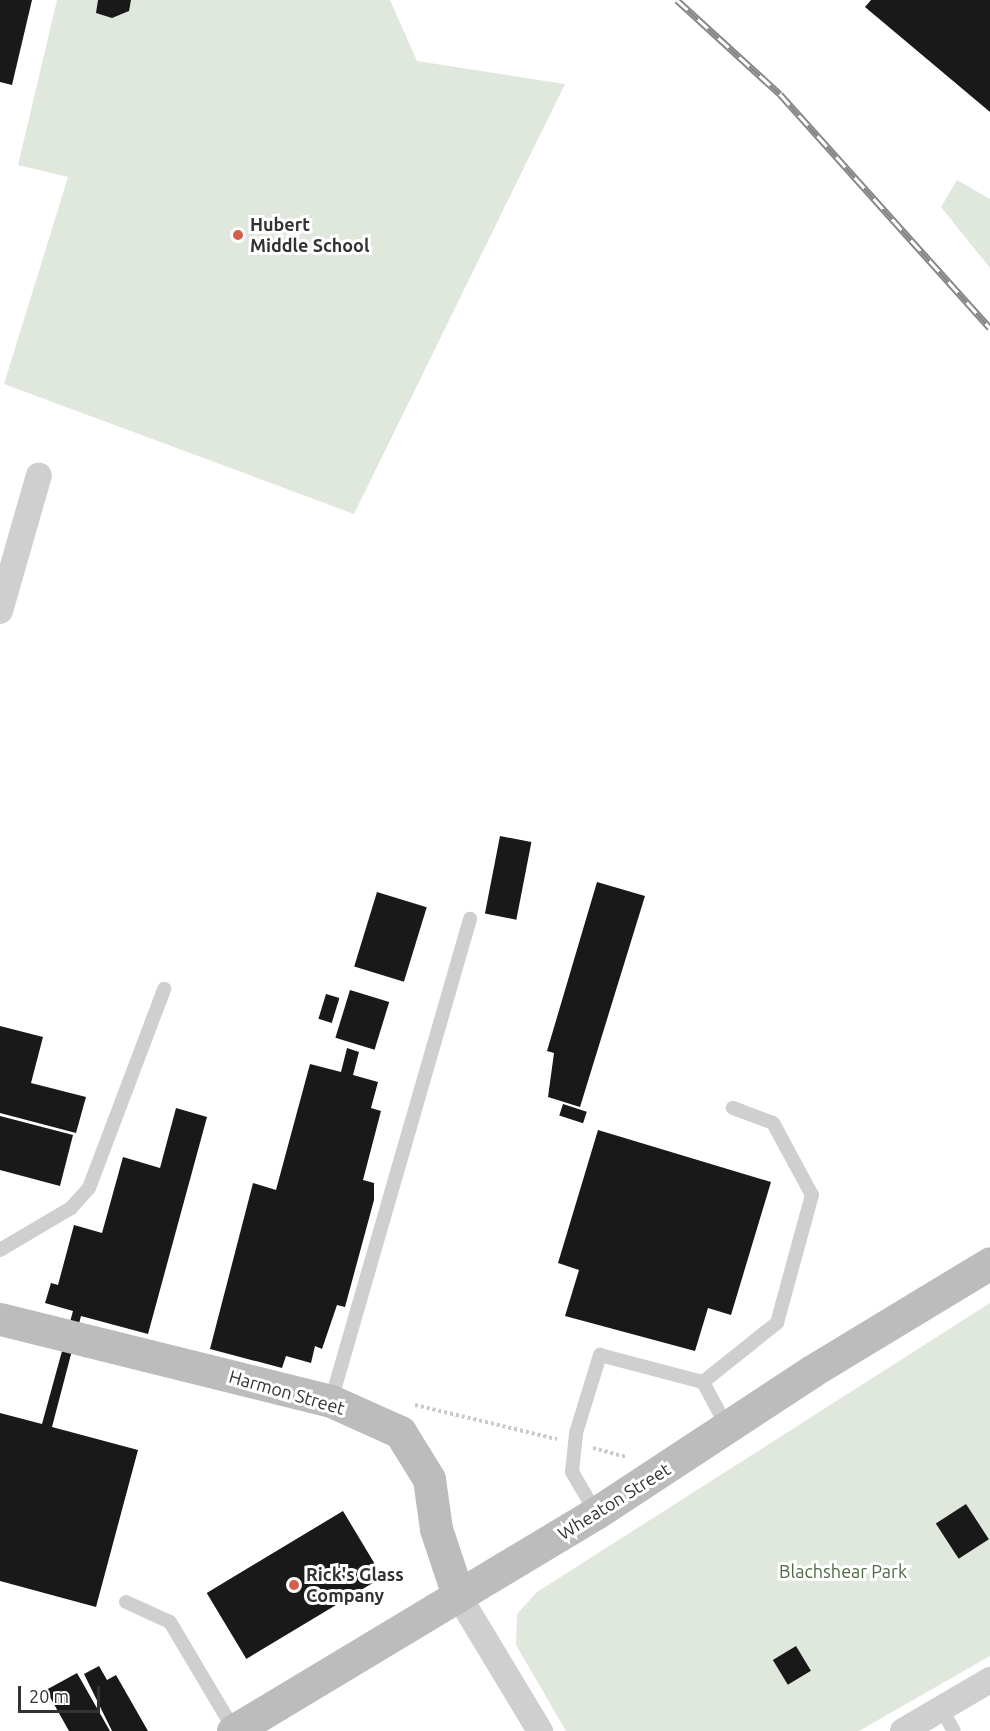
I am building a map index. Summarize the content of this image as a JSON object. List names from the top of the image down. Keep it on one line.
{"streets":{"main road":["Harmon Street","Wheaton Street"]},"crossings":[["Harmon Street","Wheaton Street"]],"parks":["Blachshear Park"],"places":["Hubert Middle School","Rick's Glass Company"],"scale_bar":"20 m"}
